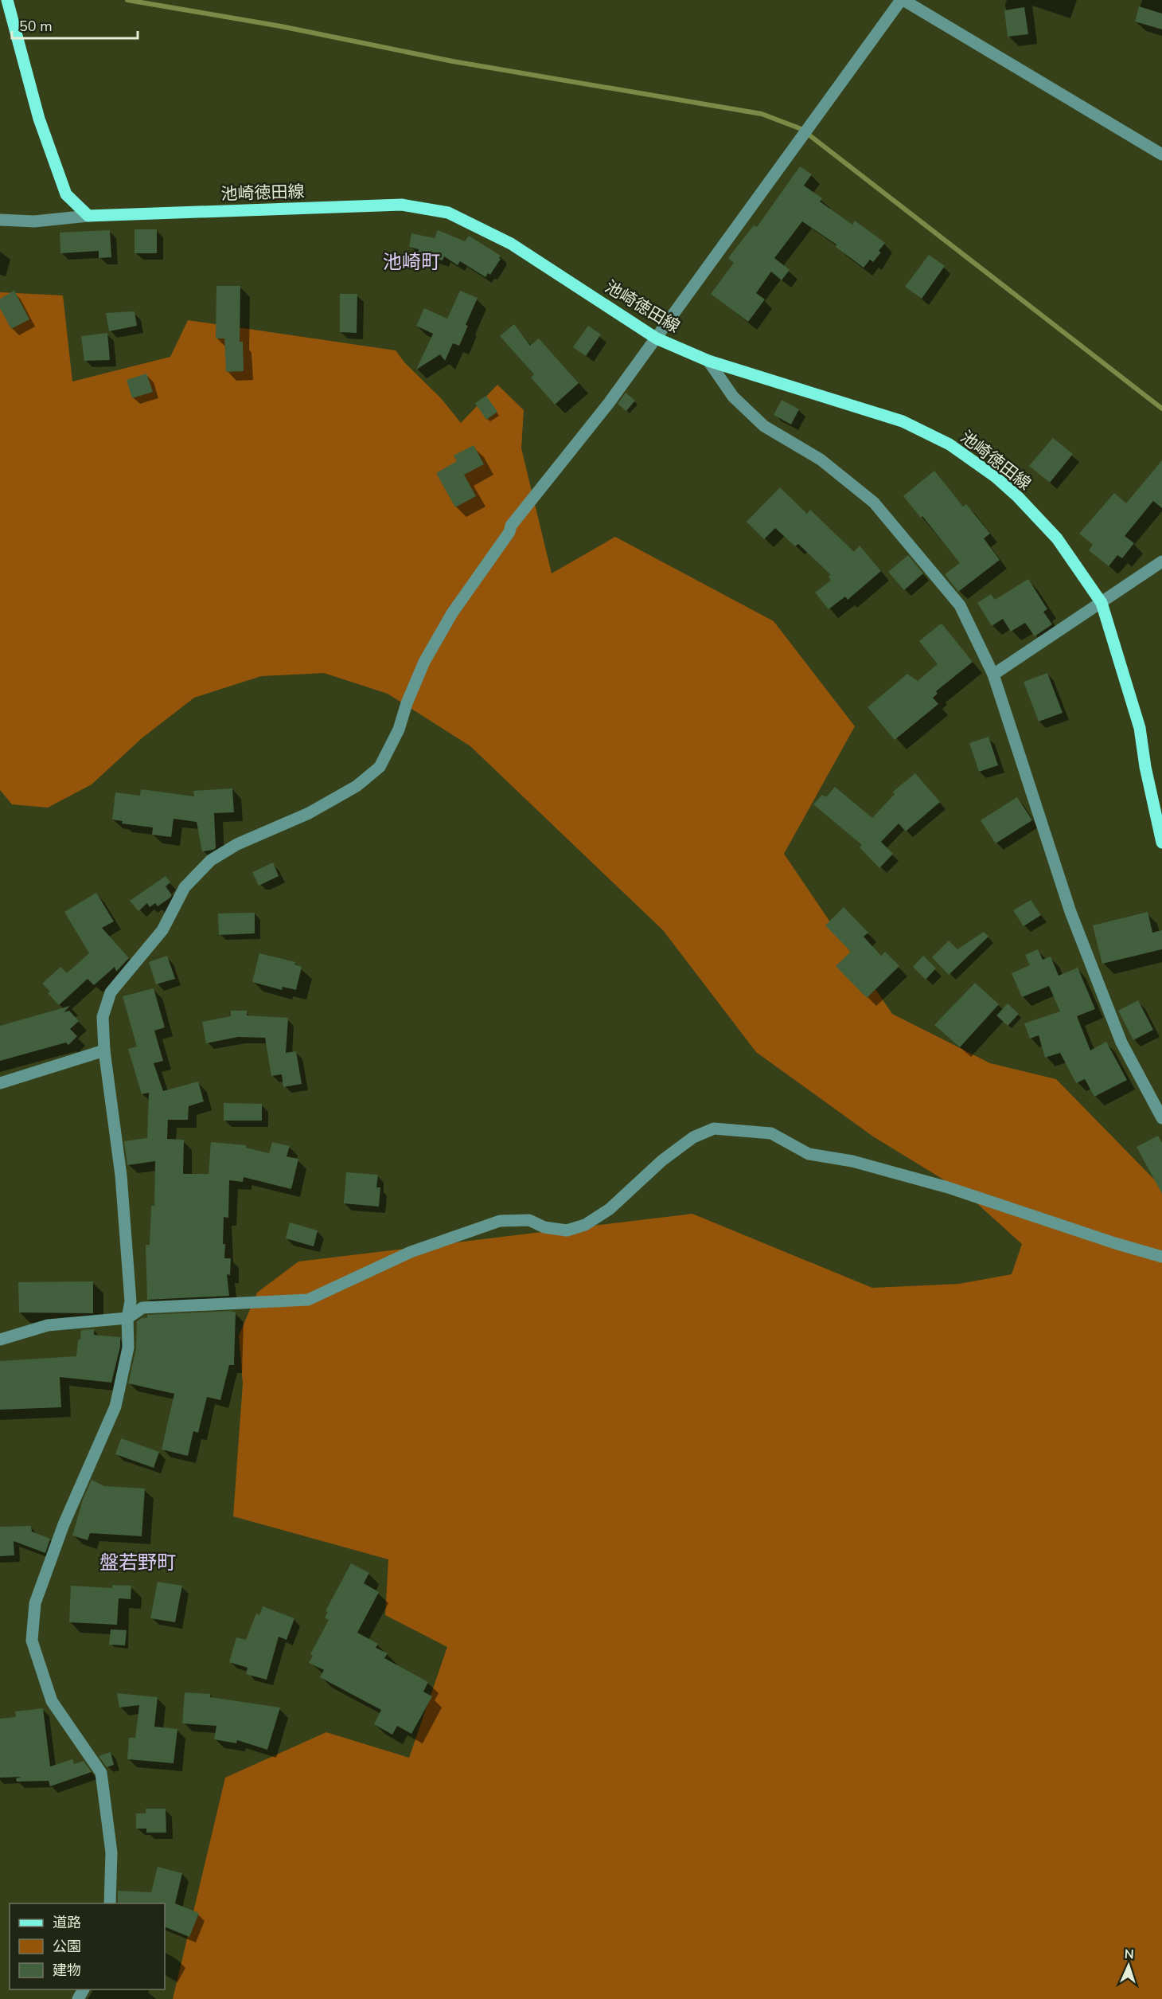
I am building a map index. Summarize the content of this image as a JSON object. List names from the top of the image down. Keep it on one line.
{"streets":{"main road":["池崎徳田線"]},"districts":["池崎町","盤若野町"],"legend":["道路","公園","建物"],"scale_bar":"50 m","north":"top"}
